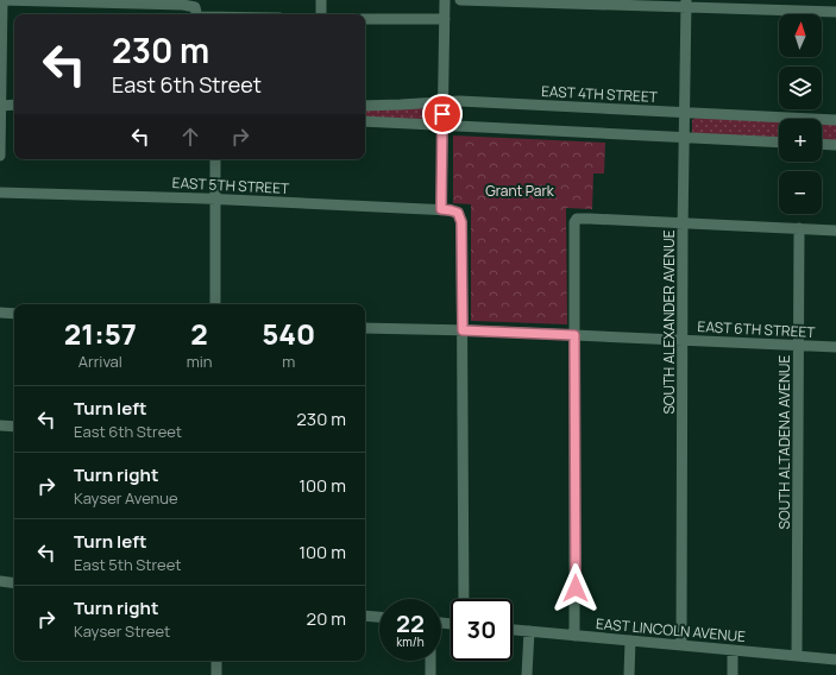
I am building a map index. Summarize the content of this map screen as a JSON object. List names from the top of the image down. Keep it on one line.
{"streets":{"street":["EAST 4TH STREET","EAST 5TH STREET","SOUTH ALEXANDER AVENUE","EAST 6TH STREET","SOUTH ALTADENA AVENUE","EAST LINCOLN AVENUE"]},"crossings":[["EAST 4TH STREET","SOUTH ALEXANDER AVENUE"],["EAST 5TH STREET","EAST 6TH STREET"],["SOUTH ALEXANDER AVENUE","EAST 6TH STREET"],["SOUTH ALEXANDER AVENUE","EAST LINCOLN AVENUE"],["EAST 6TH STREET","SOUTH ALTADENA AVENUE"],["SOUTH ALTADENA AVENUE","EAST LINCOLN AVENUE"]],"parks":["Grant Park"],"north":"top","page":{"map_buttons":["+","−"],"turn":["230 m","East 6th Street"],"eta":["21:57","Arrival","2","min","540","m"],"list":[{"name":"Turn left","note":"East 6th Street","value":"230 m"},{"name":"Turn right","note":"Kayser Avenue","value":"100 m"},{"name":"Turn left","note":"East 5th Street","value":"100 m"},{"name":"Turn right","note":"Kayser Street","value":"20 m"}],"speed":"22 km/h","limit":"30"}}
